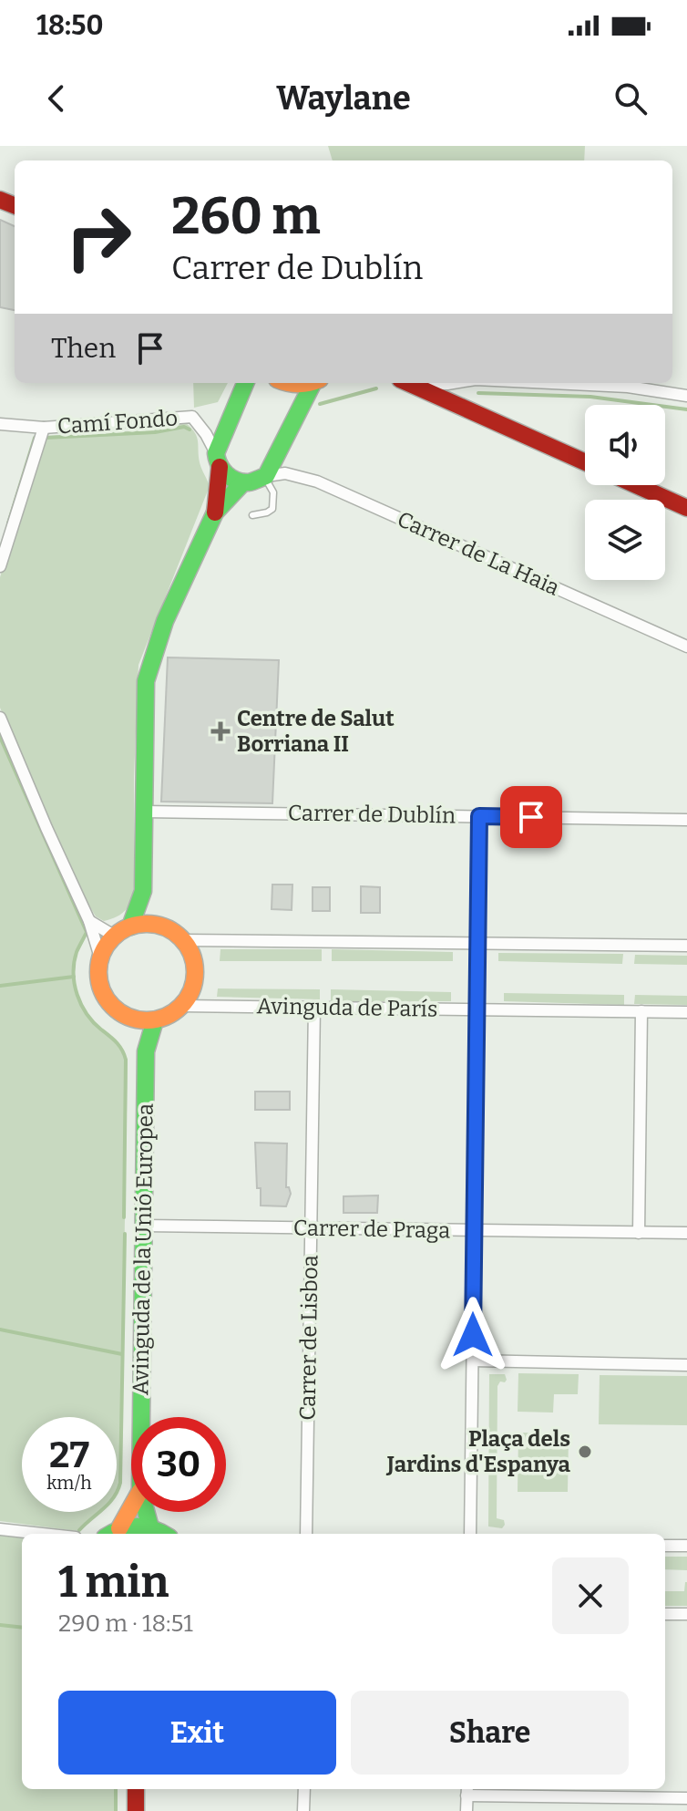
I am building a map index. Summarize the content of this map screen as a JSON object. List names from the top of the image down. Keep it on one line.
{"streets":{"street":["Camí Fondo","Carrer de La Haia","Carrer de Dublín","Avinguda de París","Carrer de Praga","Avinguda de la Unió Europea","Carrer de Lisboa"]},"crossings":[["Avinguda de París","Avinguda de la Unió Europea"],["Avinguda de París","Carrer de Lisboa"],["Carrer de Praga","Avinguda de la Unió Europea"],["Carrer de Praga","Carrer de Lisboa"]],"places":{"health":["Centre de Salut Borriana II"],"other":["Plaça dels Jardins d'Espanya"]},"page":{"status":"18:50","header":"Waylane","turn":["260 m","Carrer de Dublín"],"then":"Then","speed":"27 km/h","limit":"30","heading":["1 min","290 m · 18:51"],"buttons":["Exit","Share"]}}
